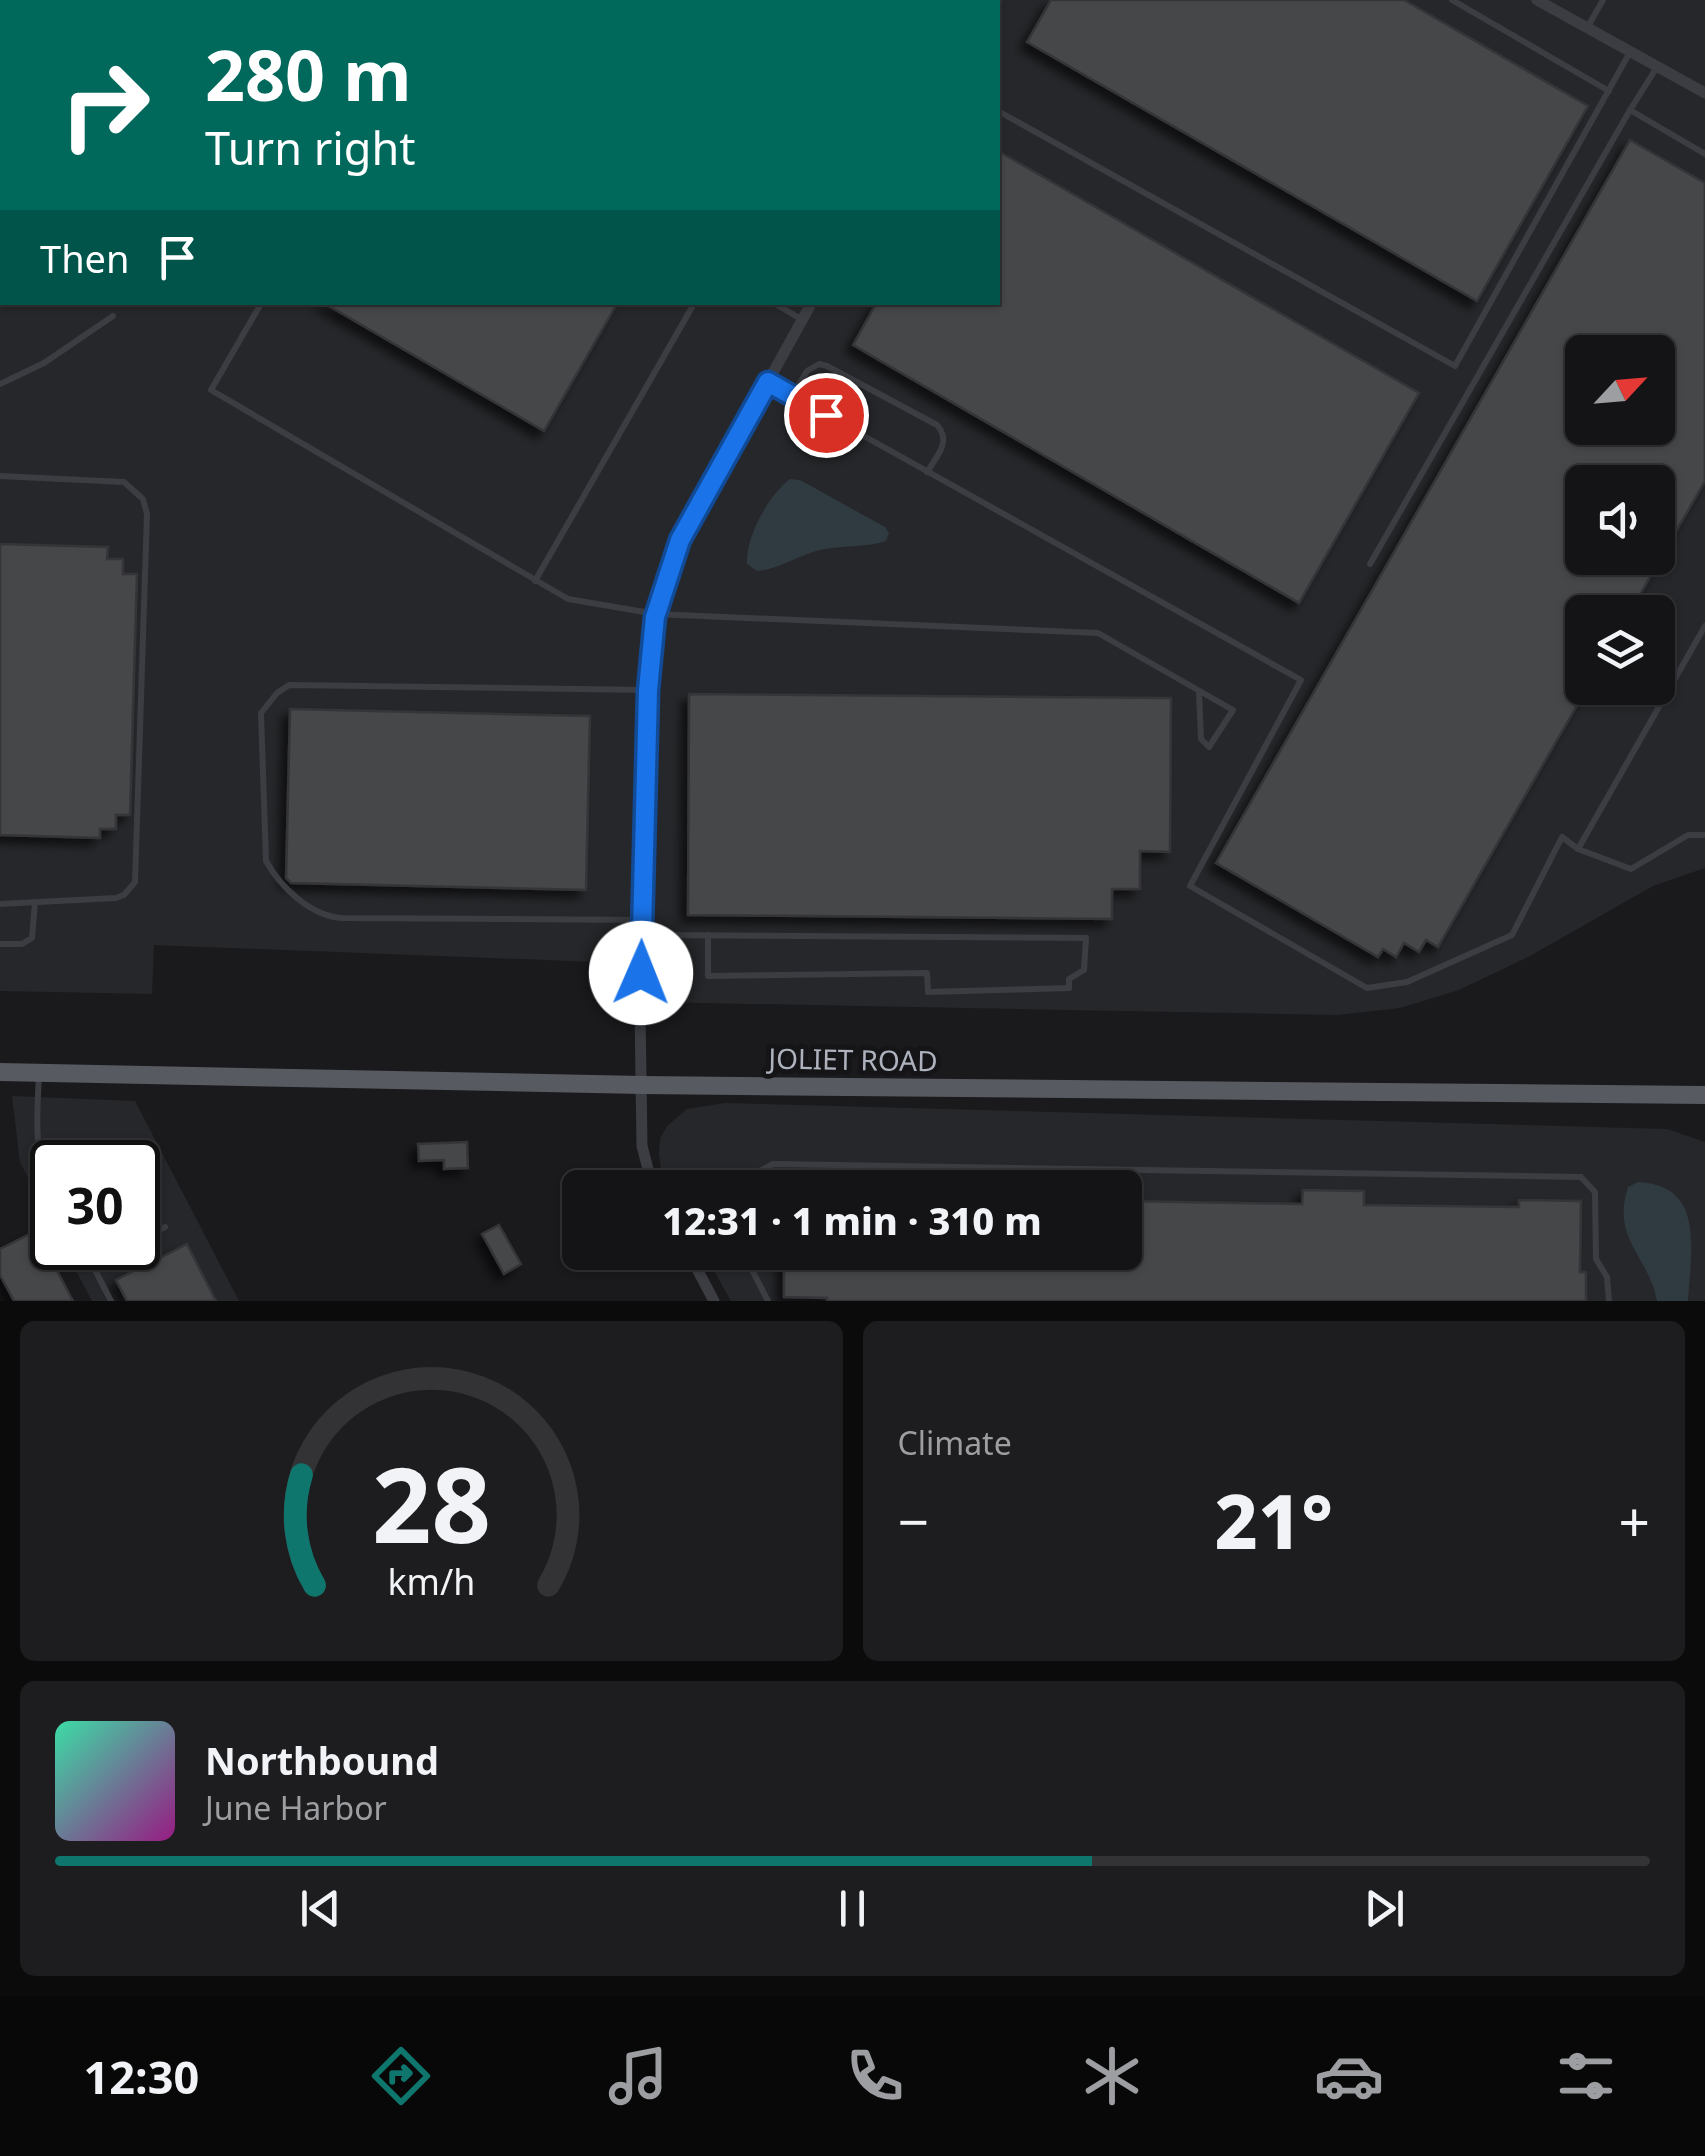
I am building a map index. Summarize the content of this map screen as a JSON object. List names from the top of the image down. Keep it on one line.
{"streets":{"main road":["JOLIET ROAD"]},"north":"top right","page":{"turn":["280 m","Turn right"],"then":"Then","limit":"30","trip":"12:31 · 1 min · 310 m","tile":"Climate","heat":["−","21°","+"],"song":["Northbound","June Harbor"],"tabs":"12:30","gauge":["28","km/h"]}}
